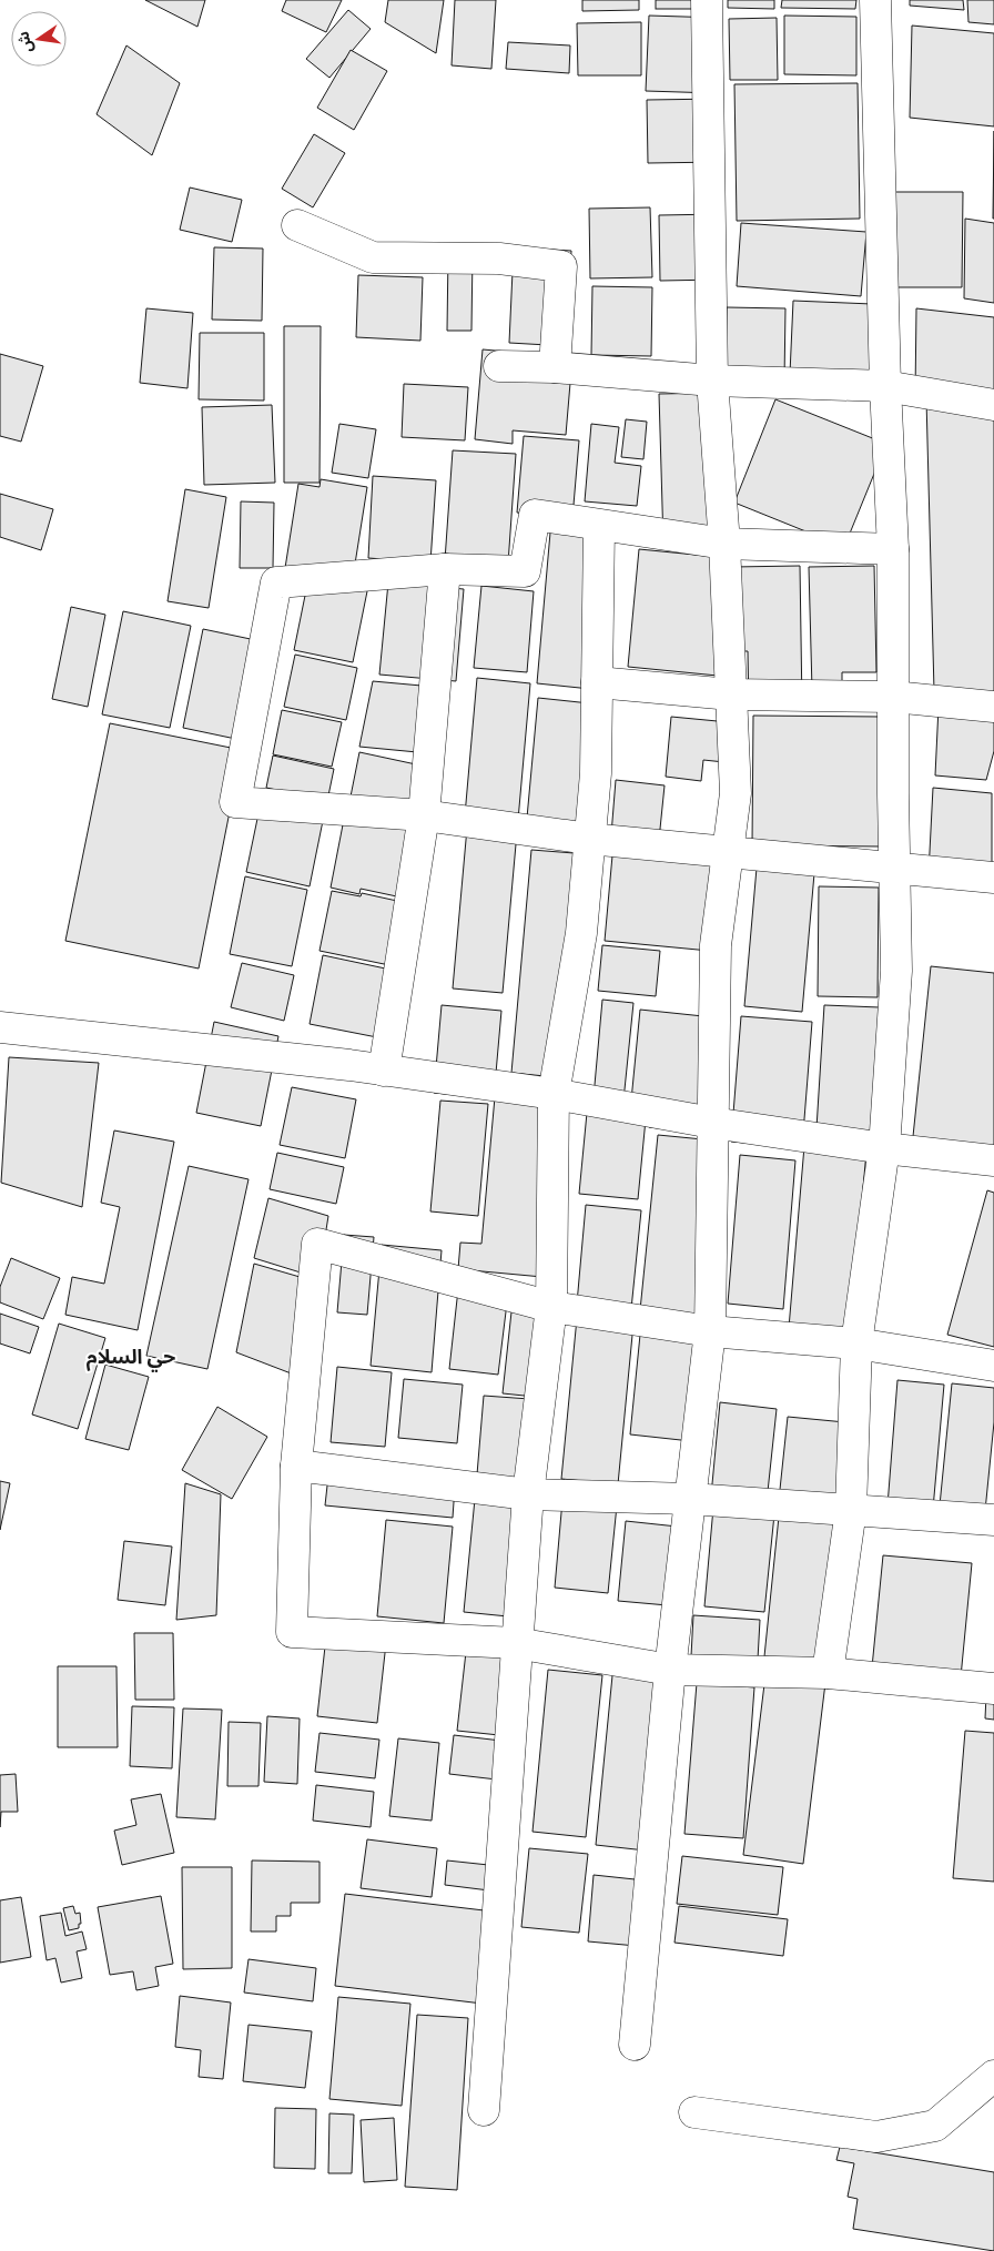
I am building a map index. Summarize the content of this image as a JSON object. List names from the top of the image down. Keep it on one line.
{"districts":["حي السلام"],"north":"left"}
